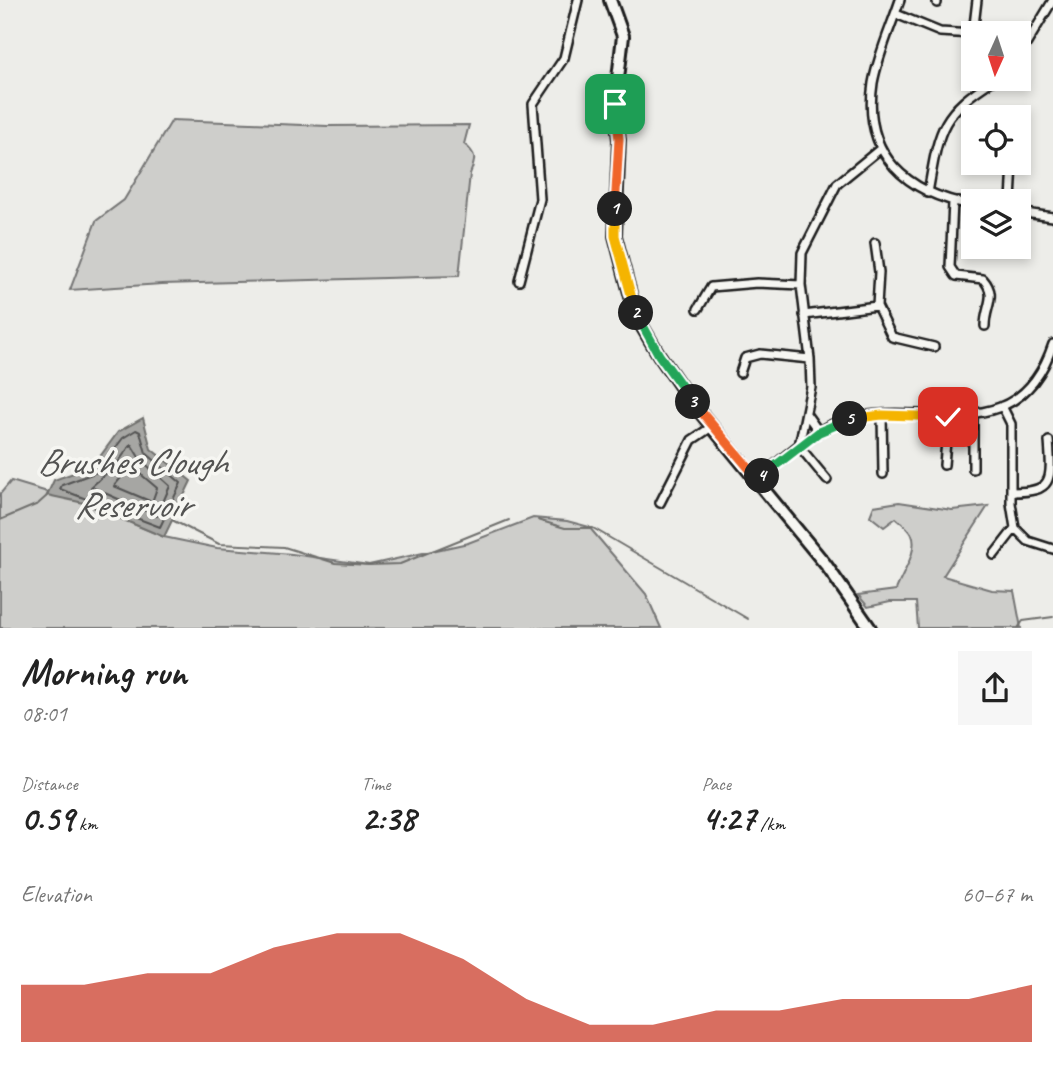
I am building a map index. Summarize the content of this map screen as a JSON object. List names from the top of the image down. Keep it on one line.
{"water":["Brushes Clough Reservoir"],"north":"bottom","page":{"pins":["1","2","3","5","4"],"heading":["Morning run","08:01"],"stats":[["Distance","0.59 km"],["Time","2:38"],["Pace","4:27 /km"]],"chart":["Elevation","60–67 m"]}}
